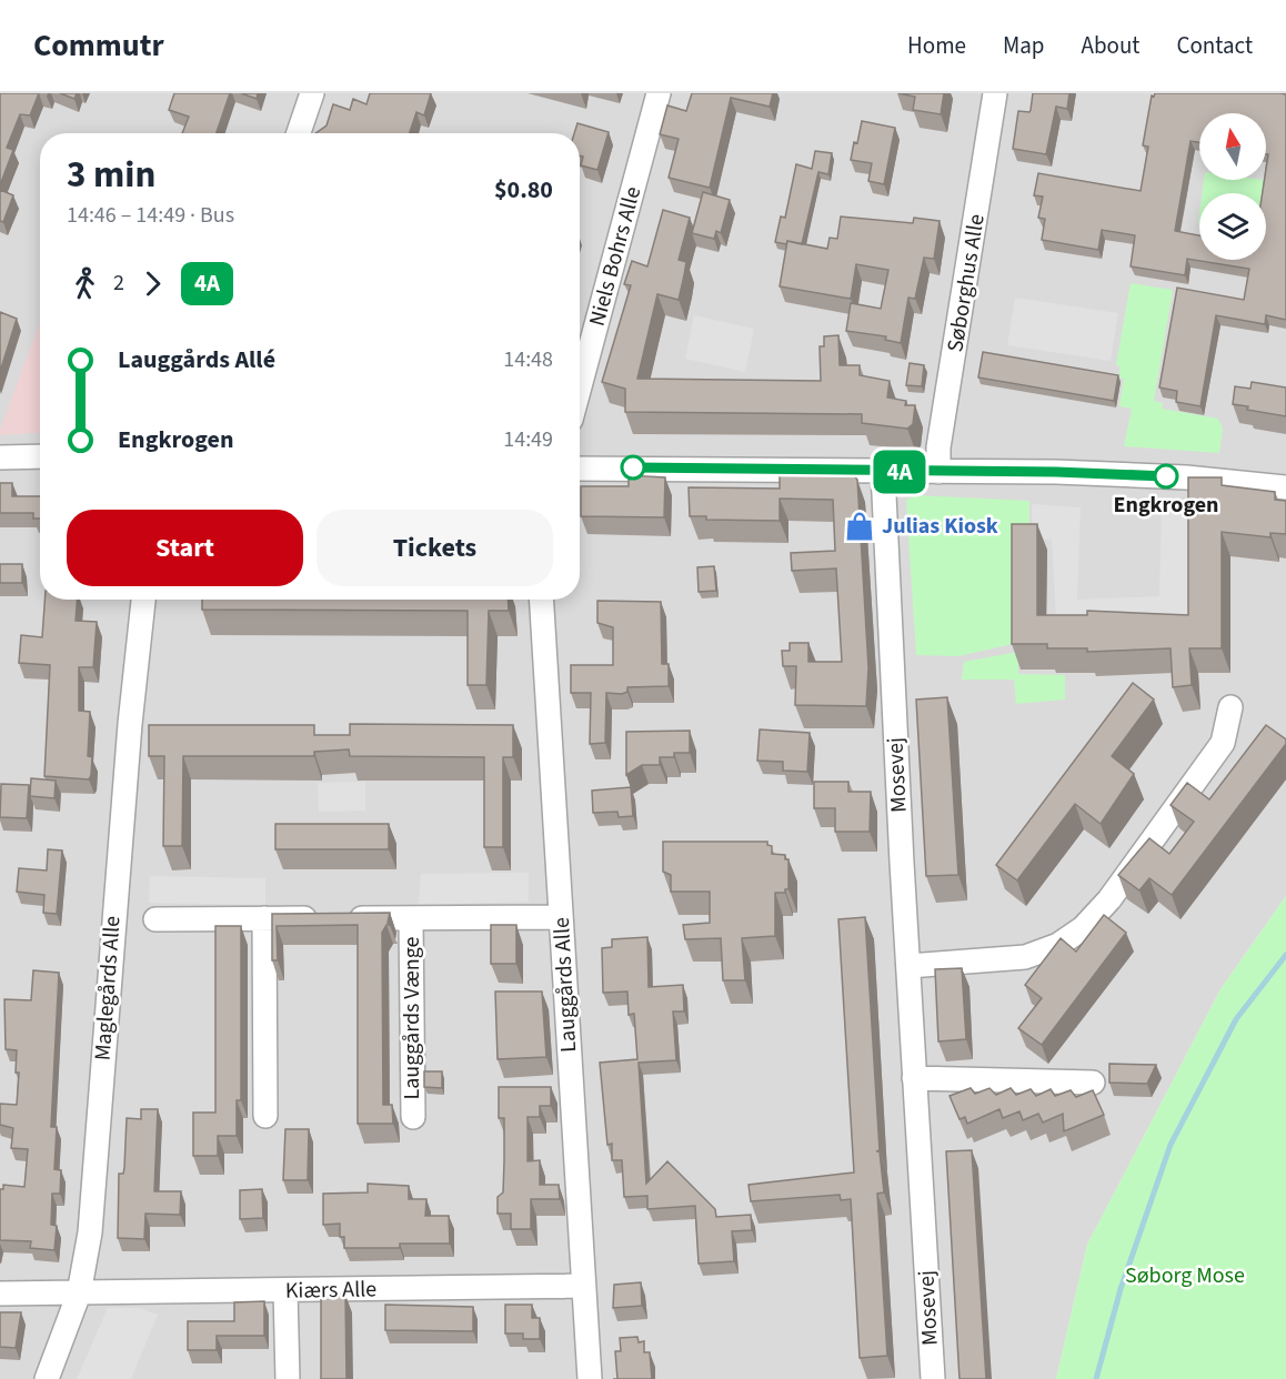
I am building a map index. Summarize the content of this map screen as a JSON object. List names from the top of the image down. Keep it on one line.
{"streets":{"street":["Niels Bohrs Alle","Søborghus Alle","Mosevej","Lauggårds Alle","Maglegårds Alle","Lauggårds Vænge","Kiærs Alle"]},"crossings":[["Lauggårds Alle","Lauggårds Vænge"],["Lauggårds Alle","Kiærs Alle"],["Maglegårds Alle","Kiærs Alle"]],"parks":["Søborg Mose"],"places":{"other":["Engkrogen"],"shop":["Julias Kiosk"]},"lines":["bus line 4A"],"north":"top","page":{"header":"Commutr","nav":["Home","Map","About","Contact"],"on_map":"4A","heading":["3 min","14:46 – 14:49 · Bus","$0.80"],"legs":["2","4A"],"list":[{"name":"Lauggårds Allé","value":"14:48"},{"name":"Engkrogen","value":"14:49"}],"buttons":["Start","Tickets"]}}
